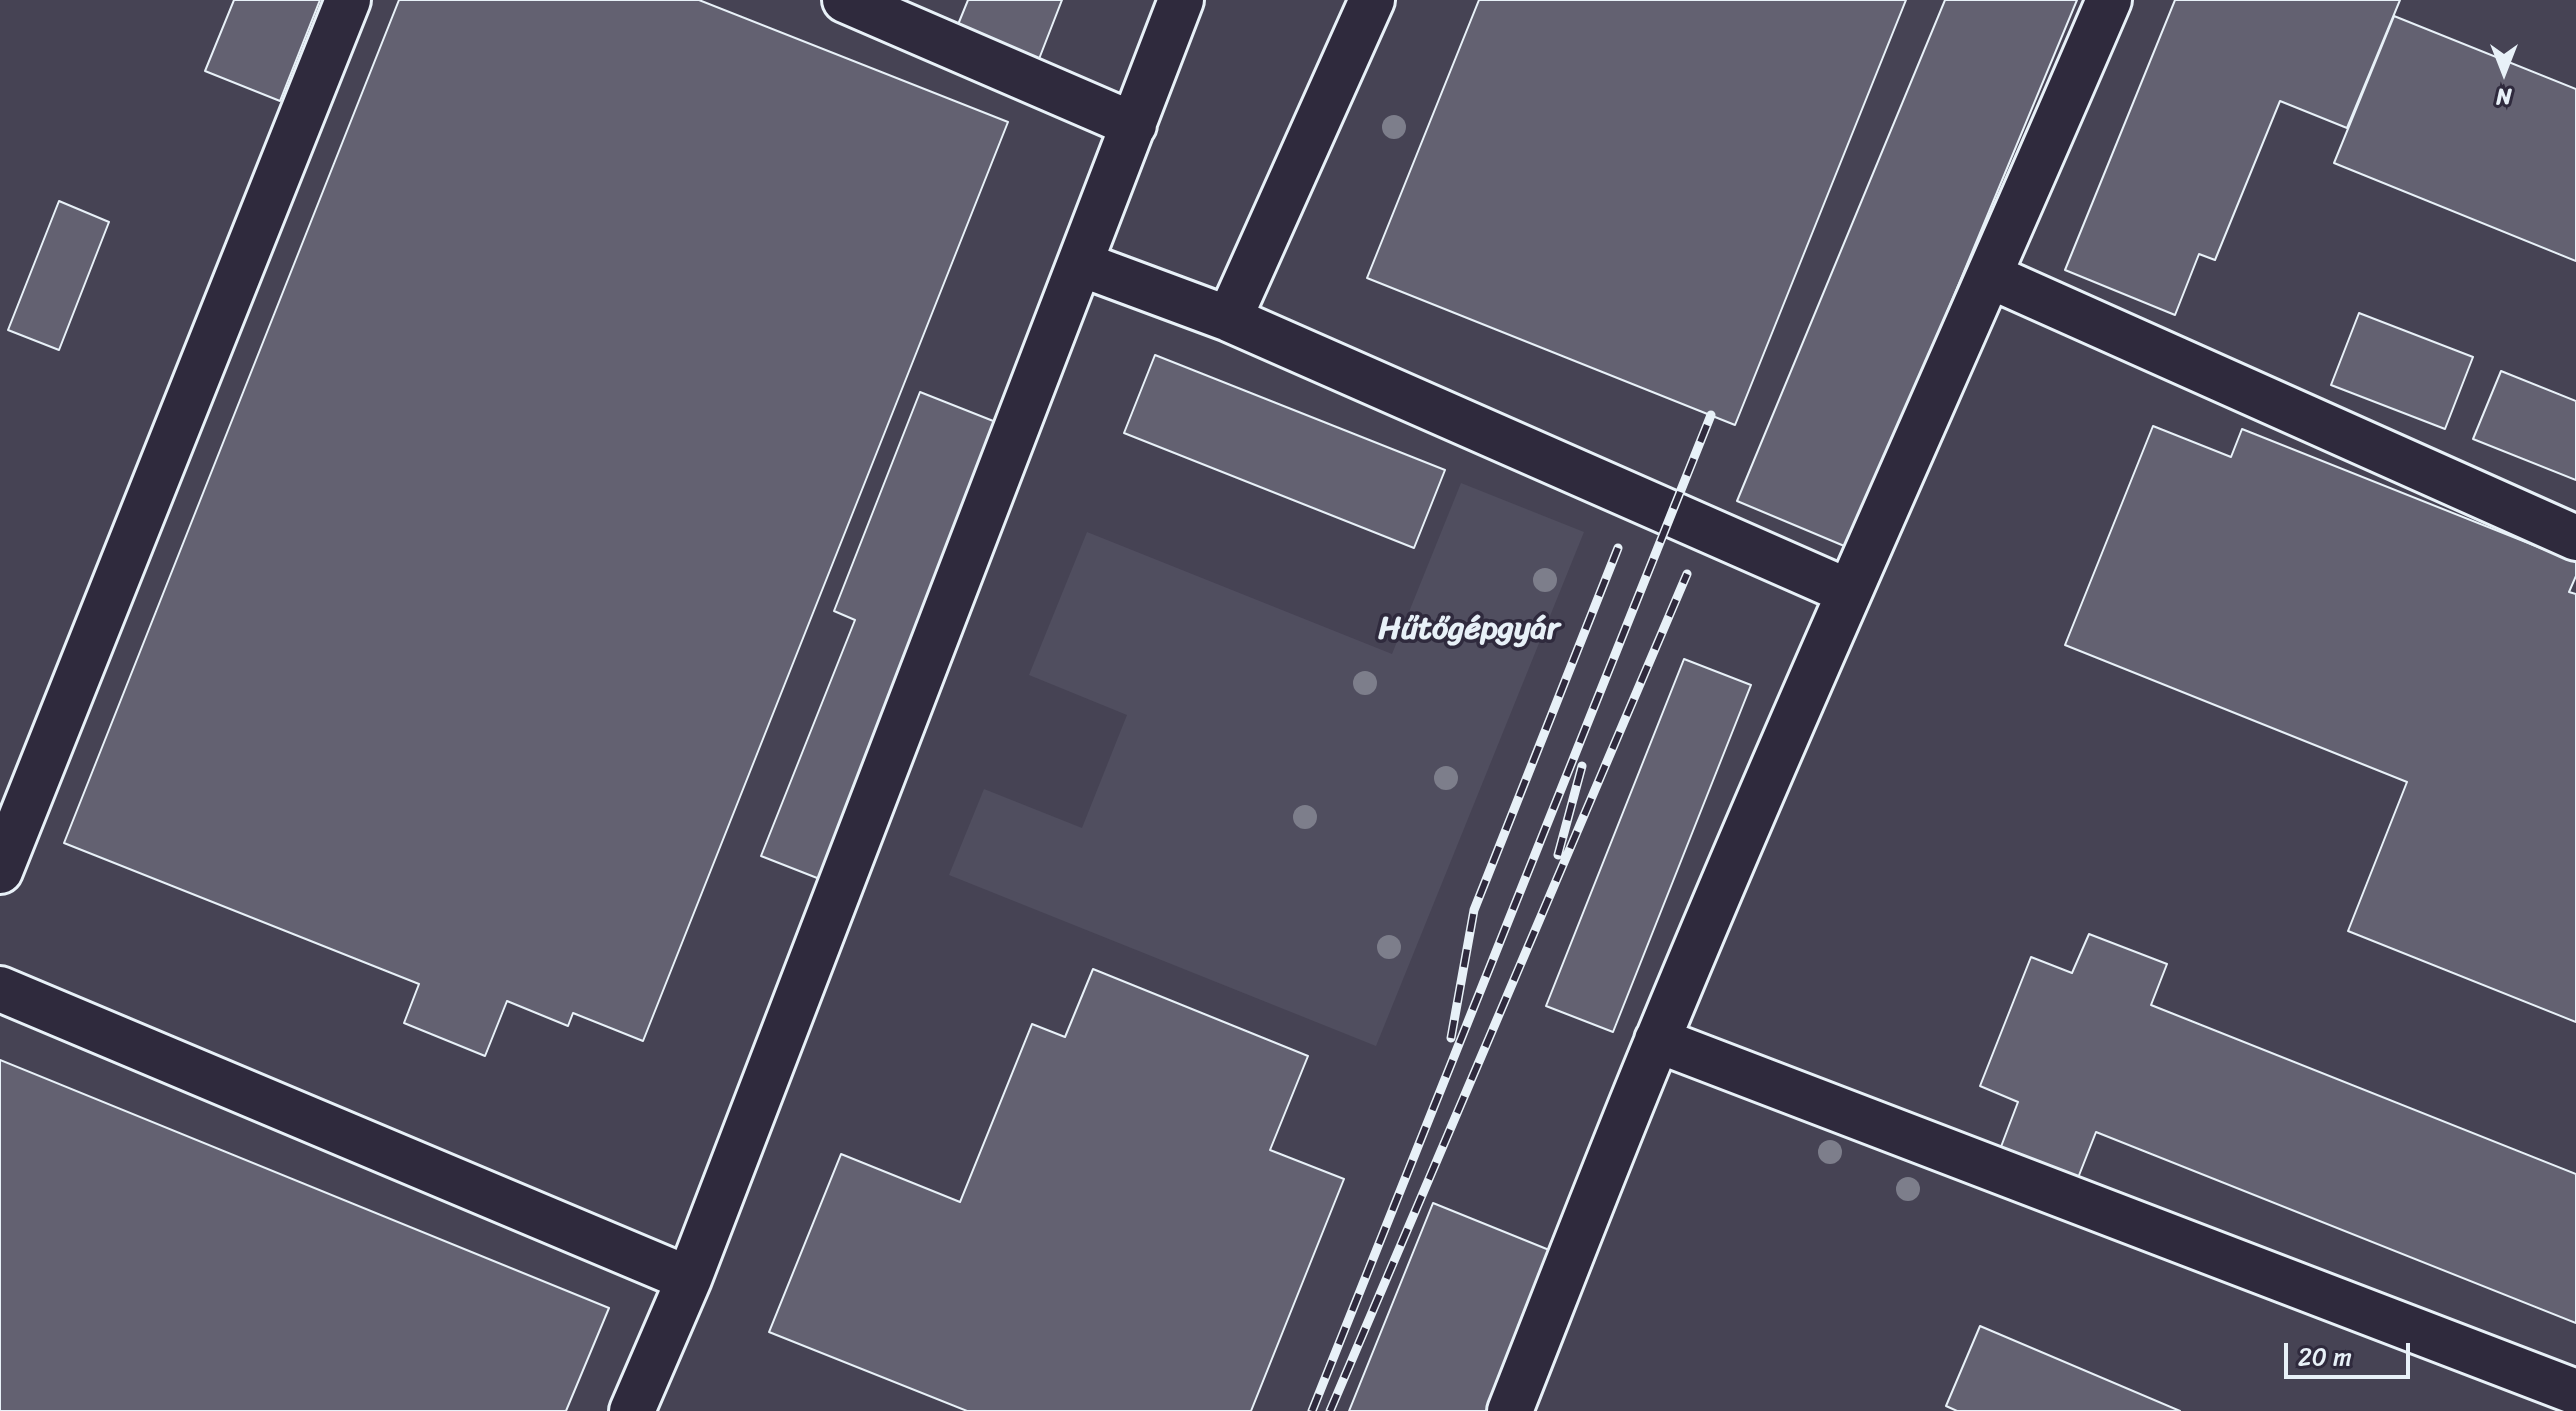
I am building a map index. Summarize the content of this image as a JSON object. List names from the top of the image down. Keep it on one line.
{"districts":["Hűtőgépgyár"],"scale_bar":"20 m","north":"bottom"}
